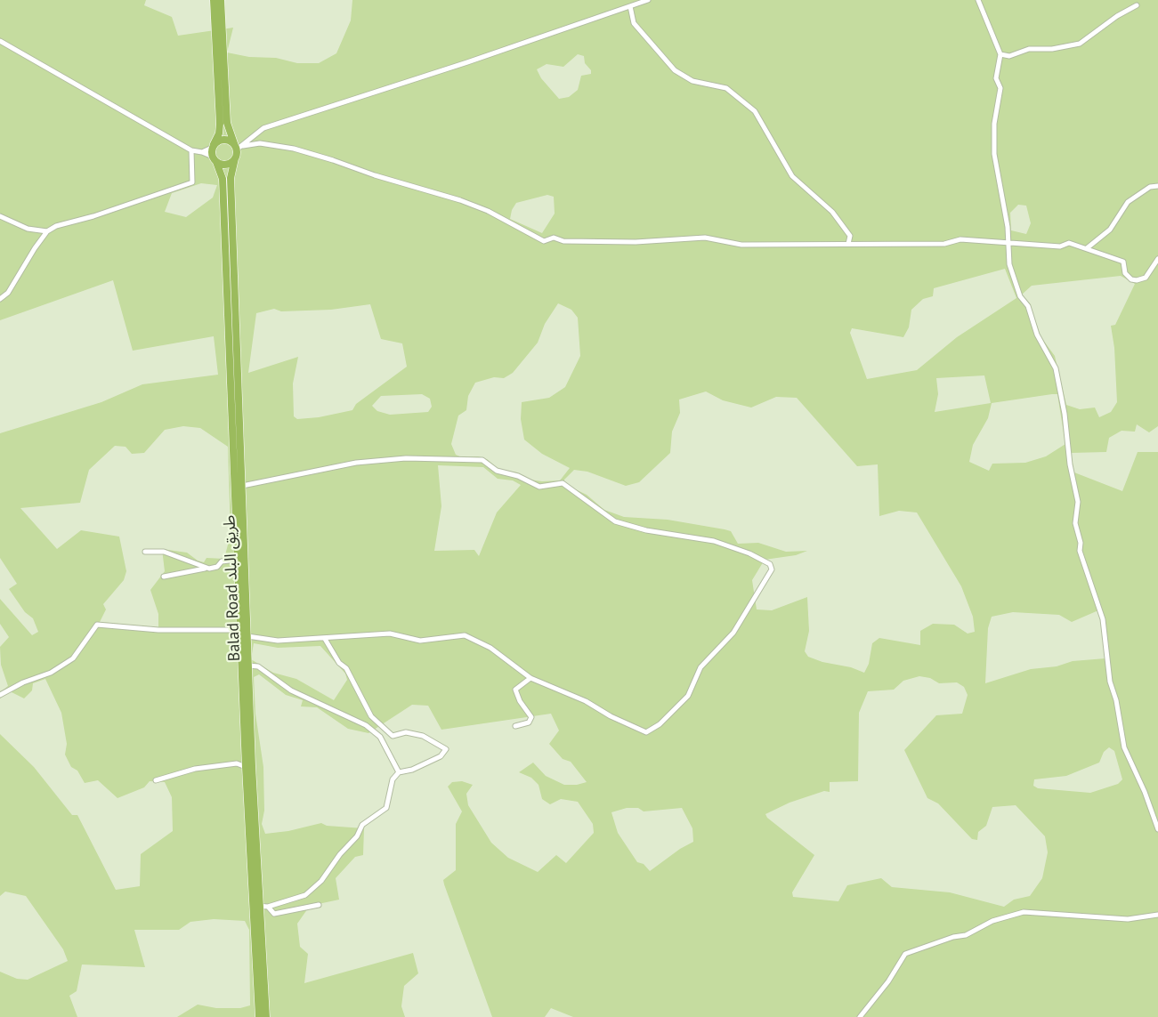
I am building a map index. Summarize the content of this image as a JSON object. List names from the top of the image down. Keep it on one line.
{"streets":{"highway":["Balad Road طريق البلد"]}}
